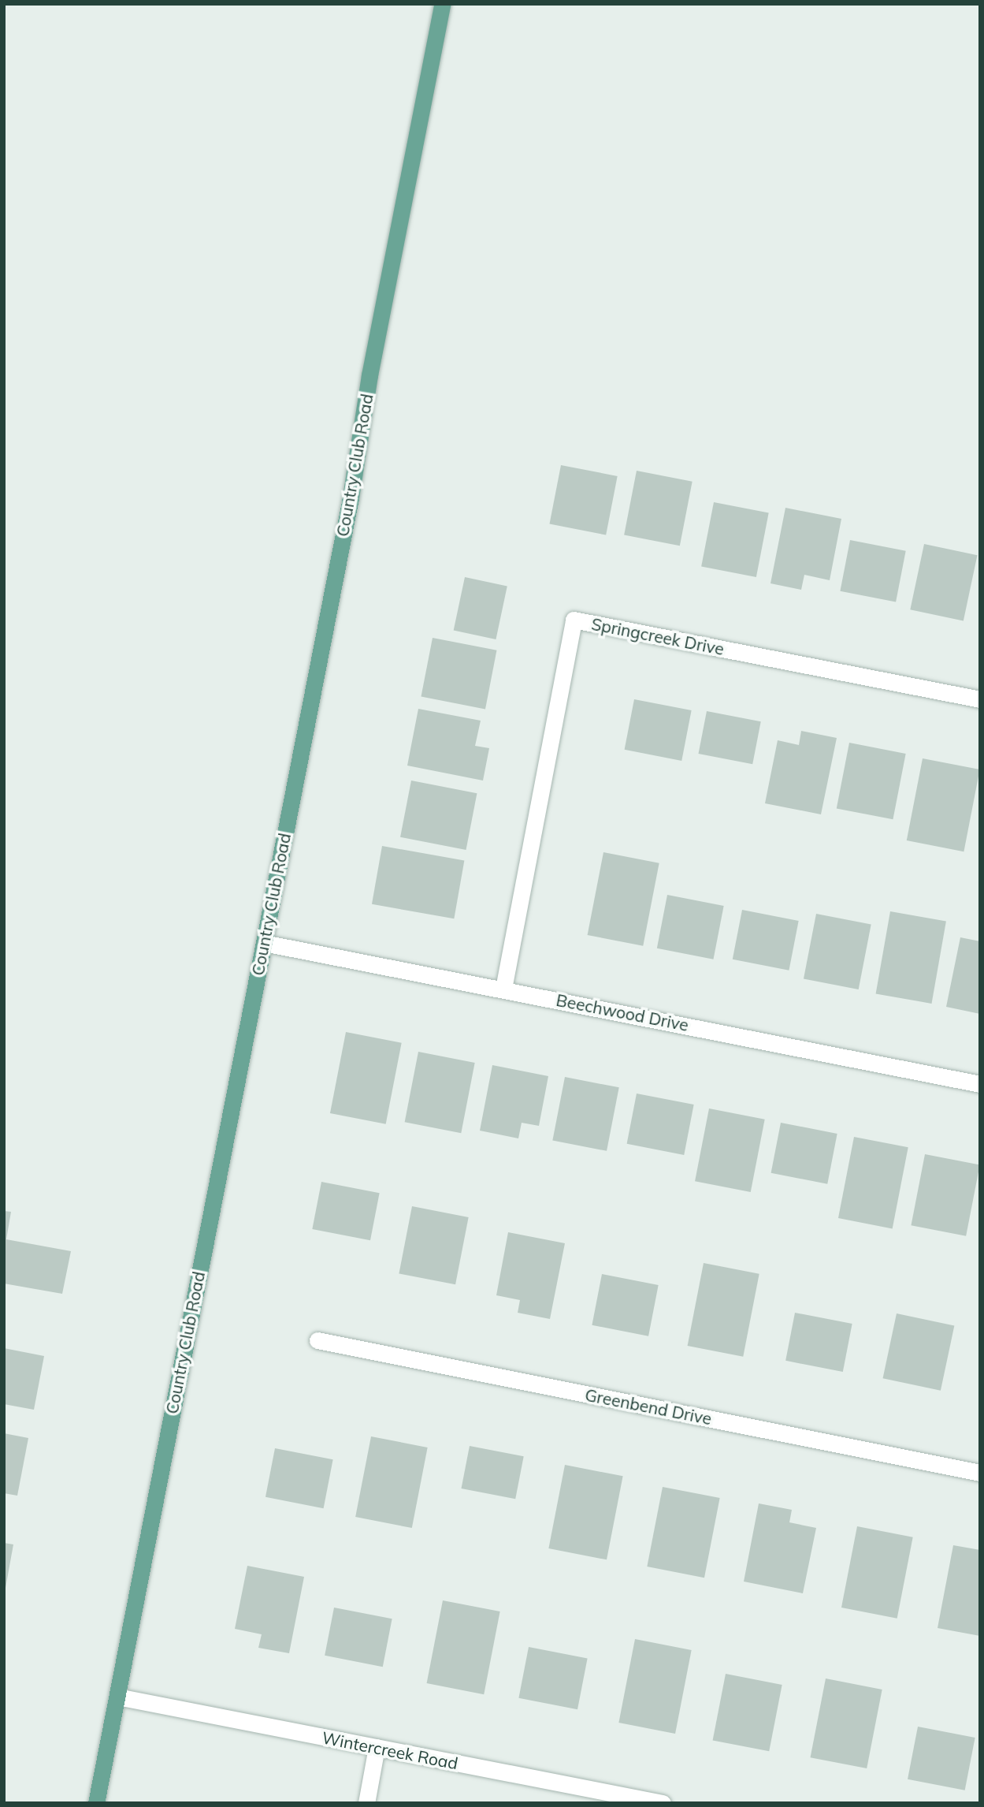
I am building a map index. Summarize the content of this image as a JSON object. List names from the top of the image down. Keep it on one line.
{"streets":{"main road":["Country Club Road"],"street":["Springcreek Drive","Beechwood Drive","Greenbend Drive","Wintercreek Road"]},"crossings":[["Country Club Road","Beechwood Drive"],["Country Club Road","Wintercreek Road"],["Springcreek Drive","Beechwood Drive"]]}
